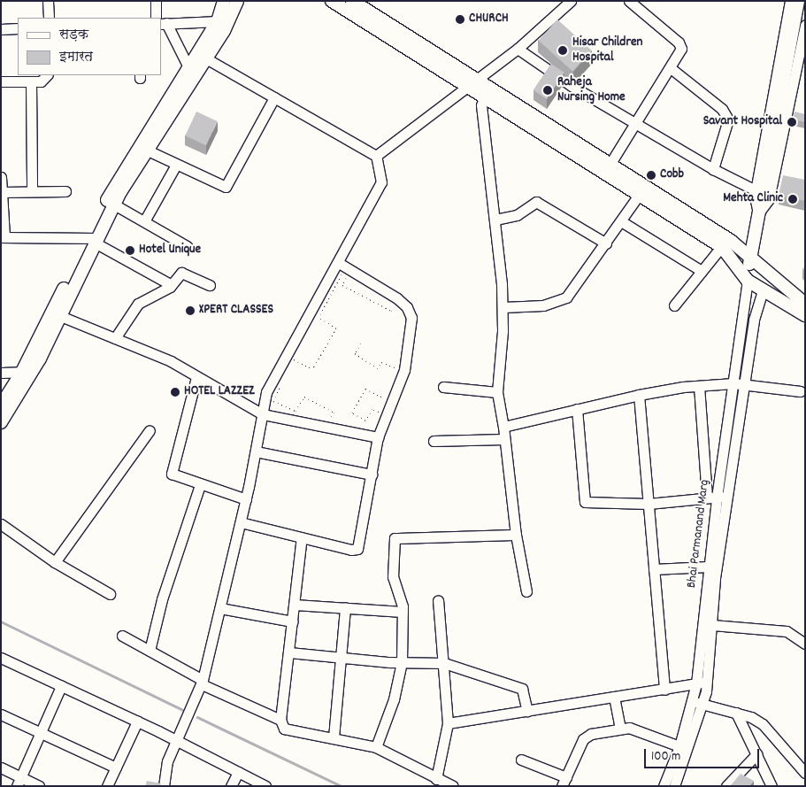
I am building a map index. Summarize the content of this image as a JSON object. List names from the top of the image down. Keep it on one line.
{"streets":{"street":["Bhai Parmanand Marg"]},"places":["CHURCH","Hisar Children Hospital","Raheja Nursing Home","Savant Hospital","Cobb","Mehta Clinic","Hotel Unique","XPERT CLASSES","HOTEL LAZZEZ"],"legend":["सड़क","इमारत"],"scale_bar":"100 m"}
